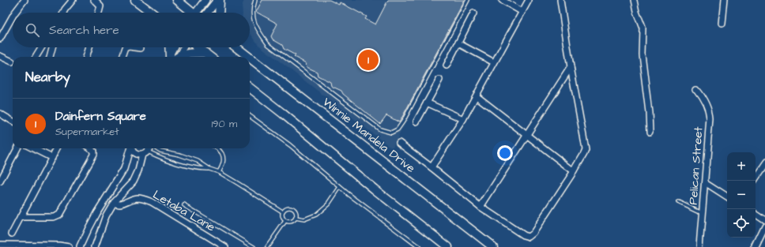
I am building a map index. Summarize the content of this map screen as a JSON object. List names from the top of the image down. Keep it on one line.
{"streets":{"main road":["Winnie Mandela Drive"],"street":["Pelican Street","Letaba Lane"]},"page":{"search":"Search here","pins":"1","heading":"Nearby","list":[{"mark":"1","name":"Dainfern Square","note":"Supermarket","value":"190 m"}],"map_buttons":["+","−"]}}
